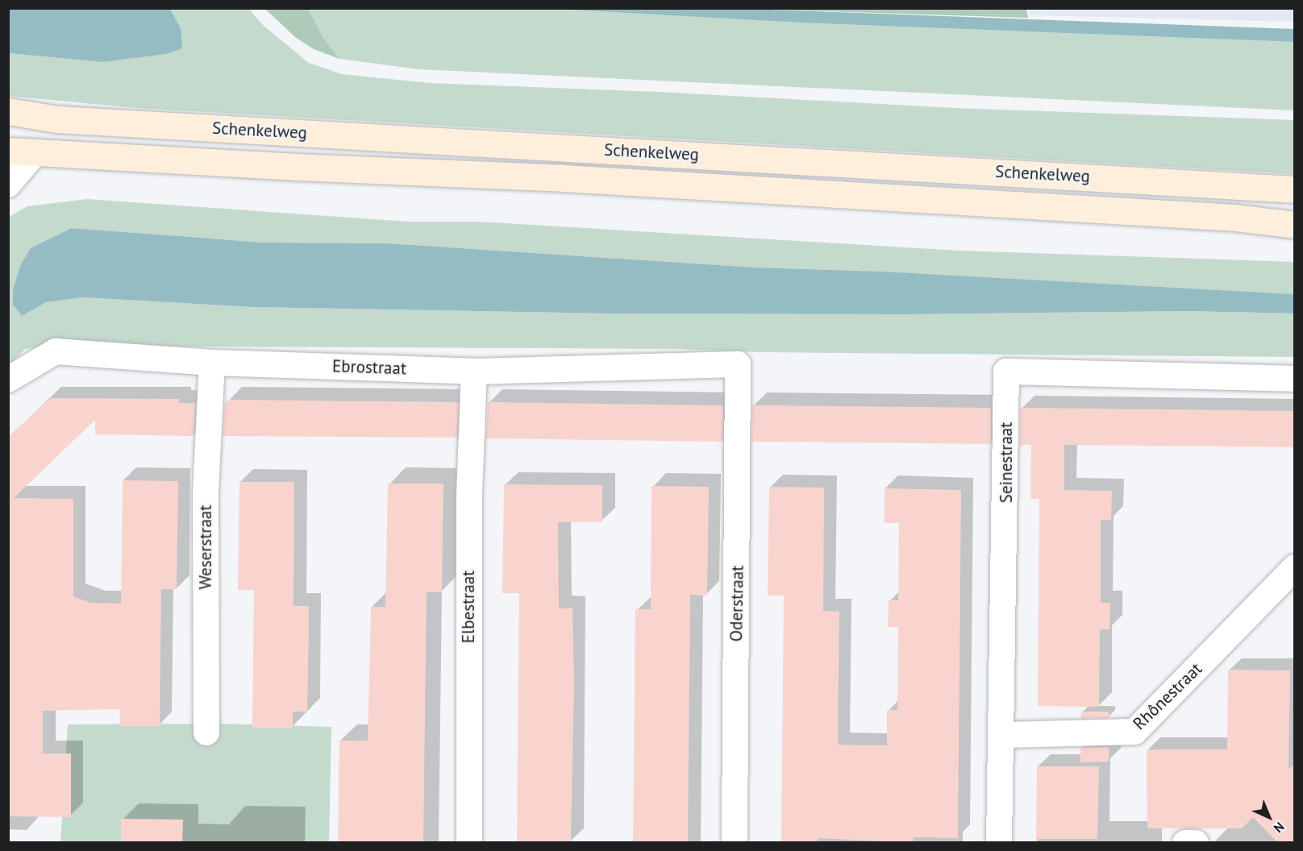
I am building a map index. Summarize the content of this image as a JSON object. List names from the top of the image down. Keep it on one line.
{"streets":{"main road":["Schenkelweg"],"street":["Ebrostraat","Seinestraat","Weserstraat","Oderstraat","Elbestraat","Rhônestraat"]},"crossings":[["Ebrostraat","Weserstraat"],["Ebrostraat","Oderstraat"],["Ebrostraat","Elbestraat"],["Seinestraat","Rhônestraat"]],"north":"bottom right"}
